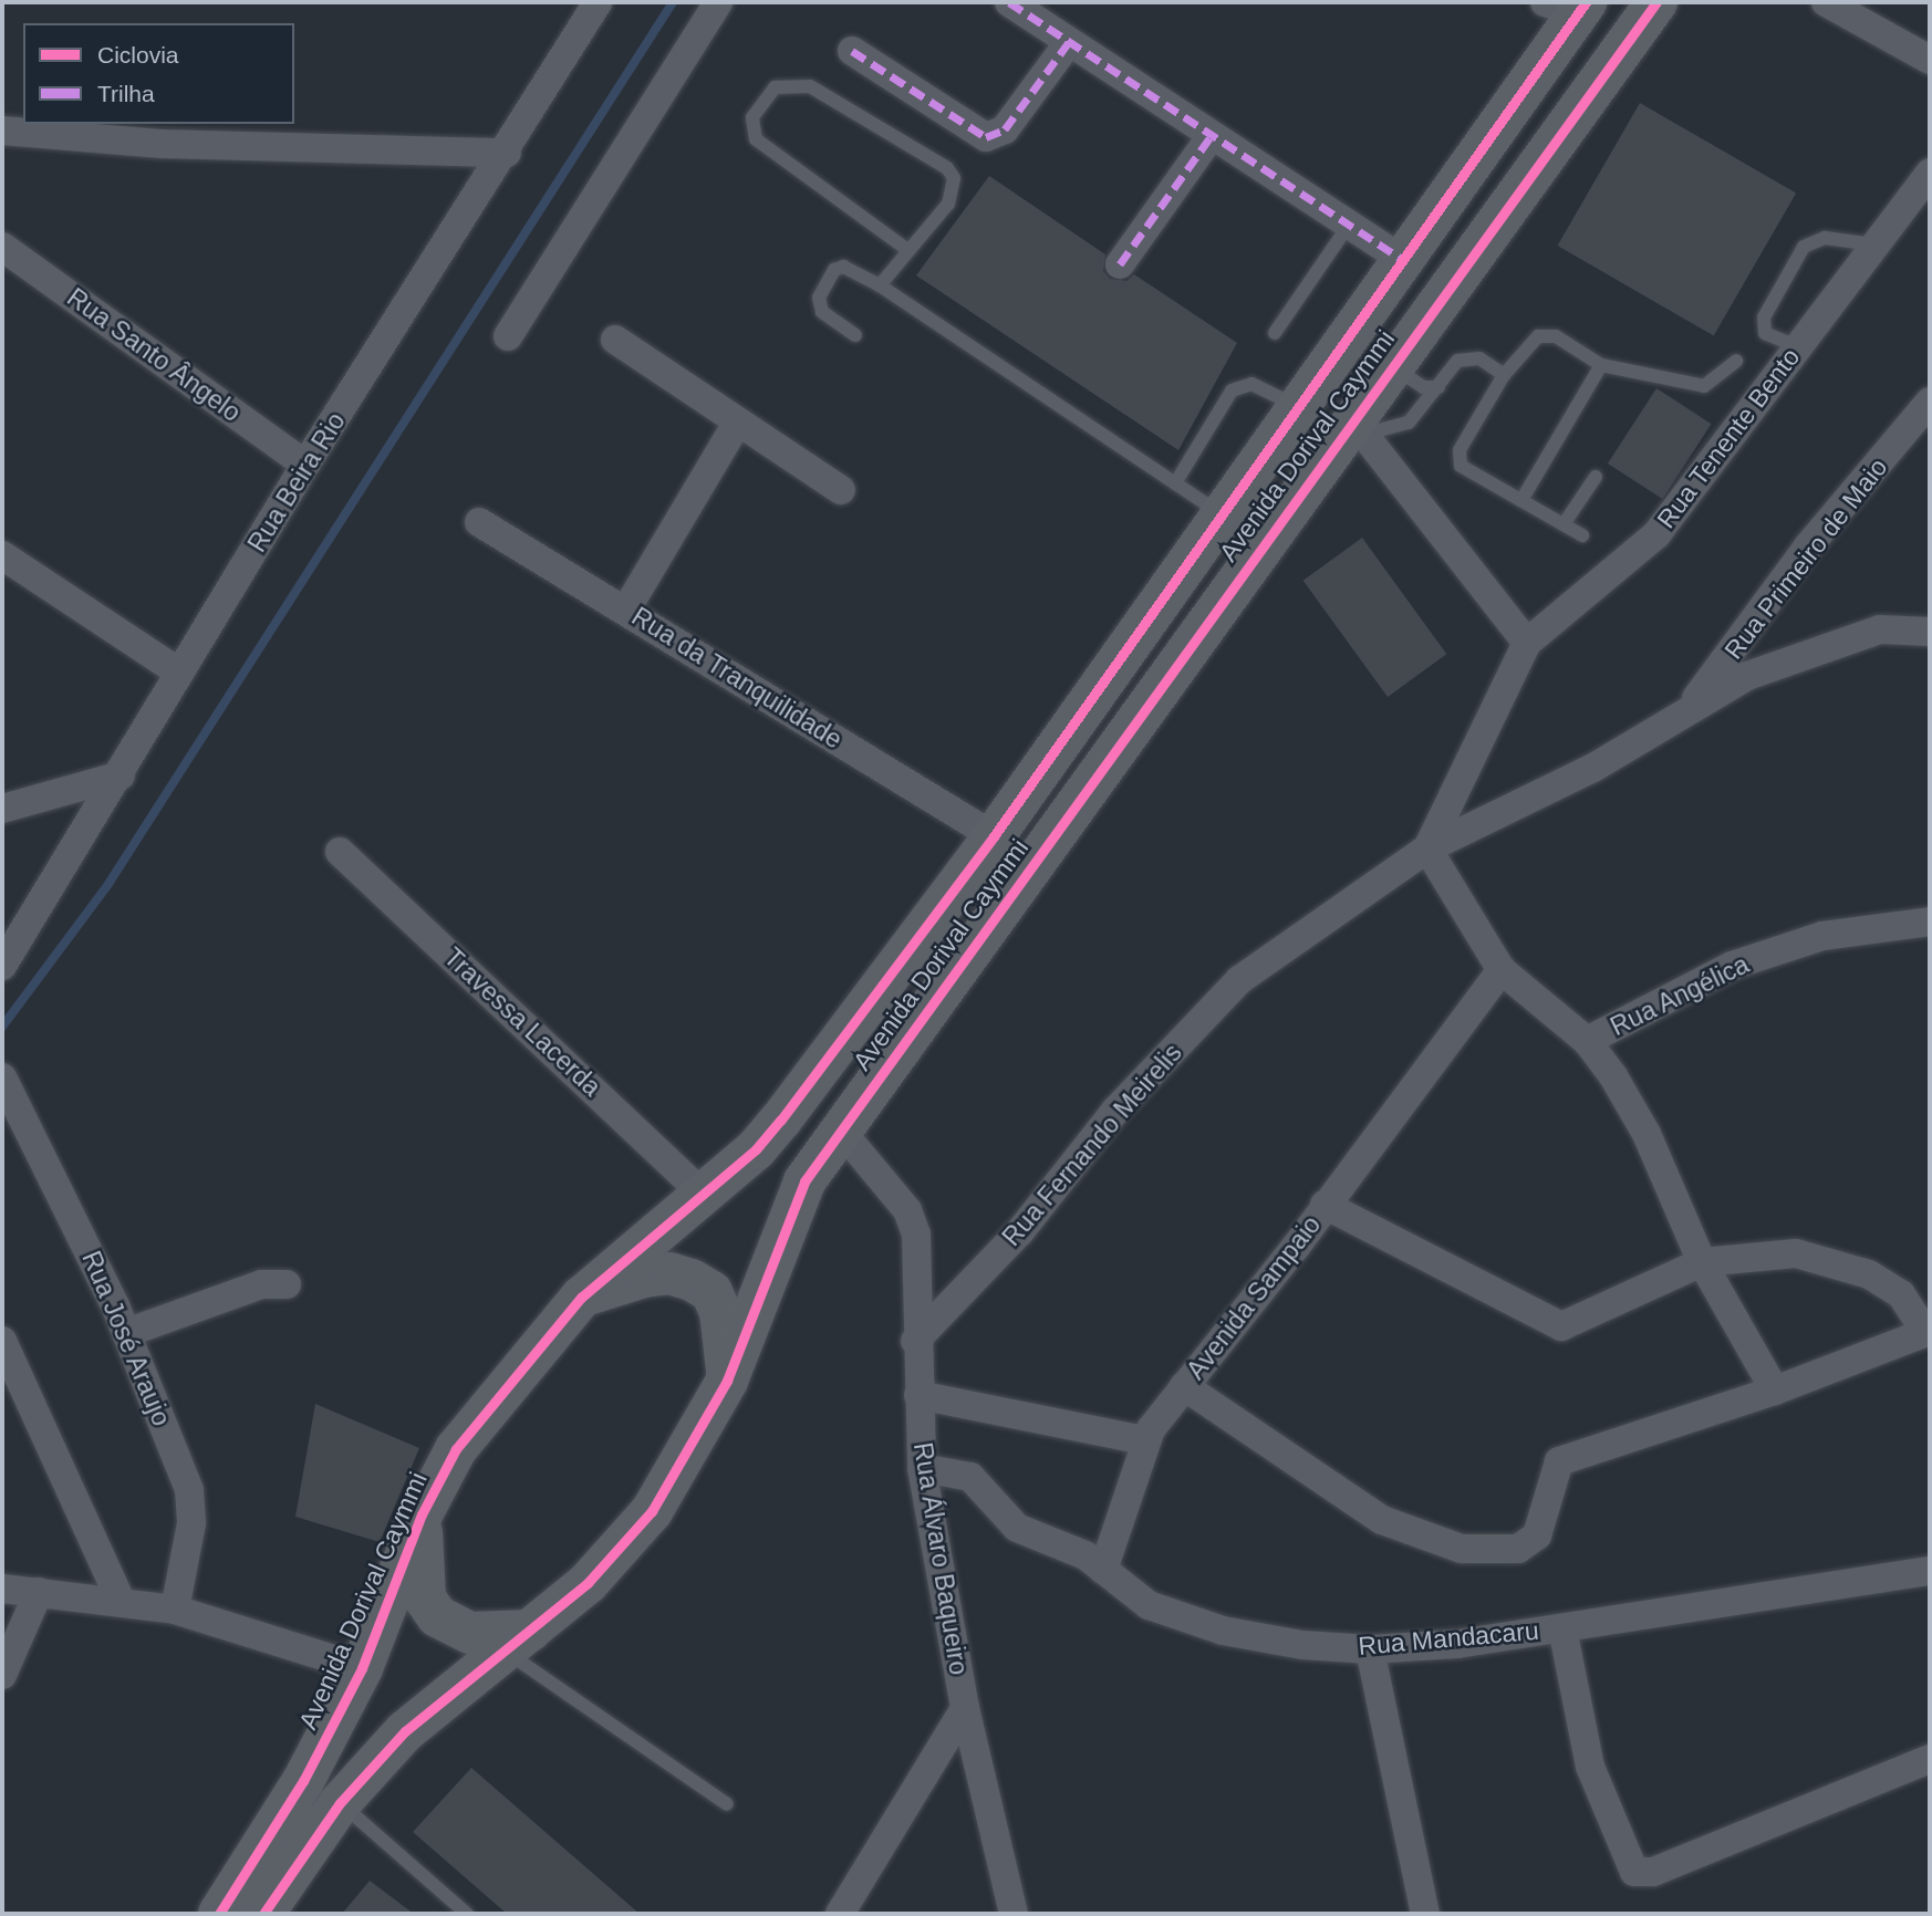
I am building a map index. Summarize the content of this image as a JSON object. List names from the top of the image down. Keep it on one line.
{"streets":{"main road":["Avenida Dorival Caymmi"],"street":["Rua Santo Ângelo","Rua Tenente Bento","Rua Beira Rio","Rua Primeiro de Maio","Rua da Tranquilidade","Rua Angélica","Travessa Lacerda","Rua Fernando Meirelis","Avenida Sampaio","Rua José Araujo","Rua Álvaro Baqueiro","Rua Mandacaru"]},"crossings":[["Rua Santo Ângelo","Rua Beira Rio"],["Rua Tenente Bento","Rua Angélica"],["Rua Tenente Bento","Rua Fernando Meirelis"],["Avenida Dorival Caymmi","Rua da Tranquilidade"],["Avenida Dorival Caymmi","Travessa Lacerda"],["Avenida Dorival Caymmi","Rua Álvaro Baqueiro"],["Rua Primeiro de Maio","Rua Fernando Meirelis"],["Rua Angélica","Rua Fernando Meirelis"],["Rua Angélica","Avenida Sampaio"],["Rua Fernando Meirelis","Rua Álvaro Baqueiro"],["Avenida Sampaio","Rua Mandacaru"],["Rua Álvaro Baqueiro","Rua Mandacaru"]],"legend":["Ciclovia","Trilha"]}
